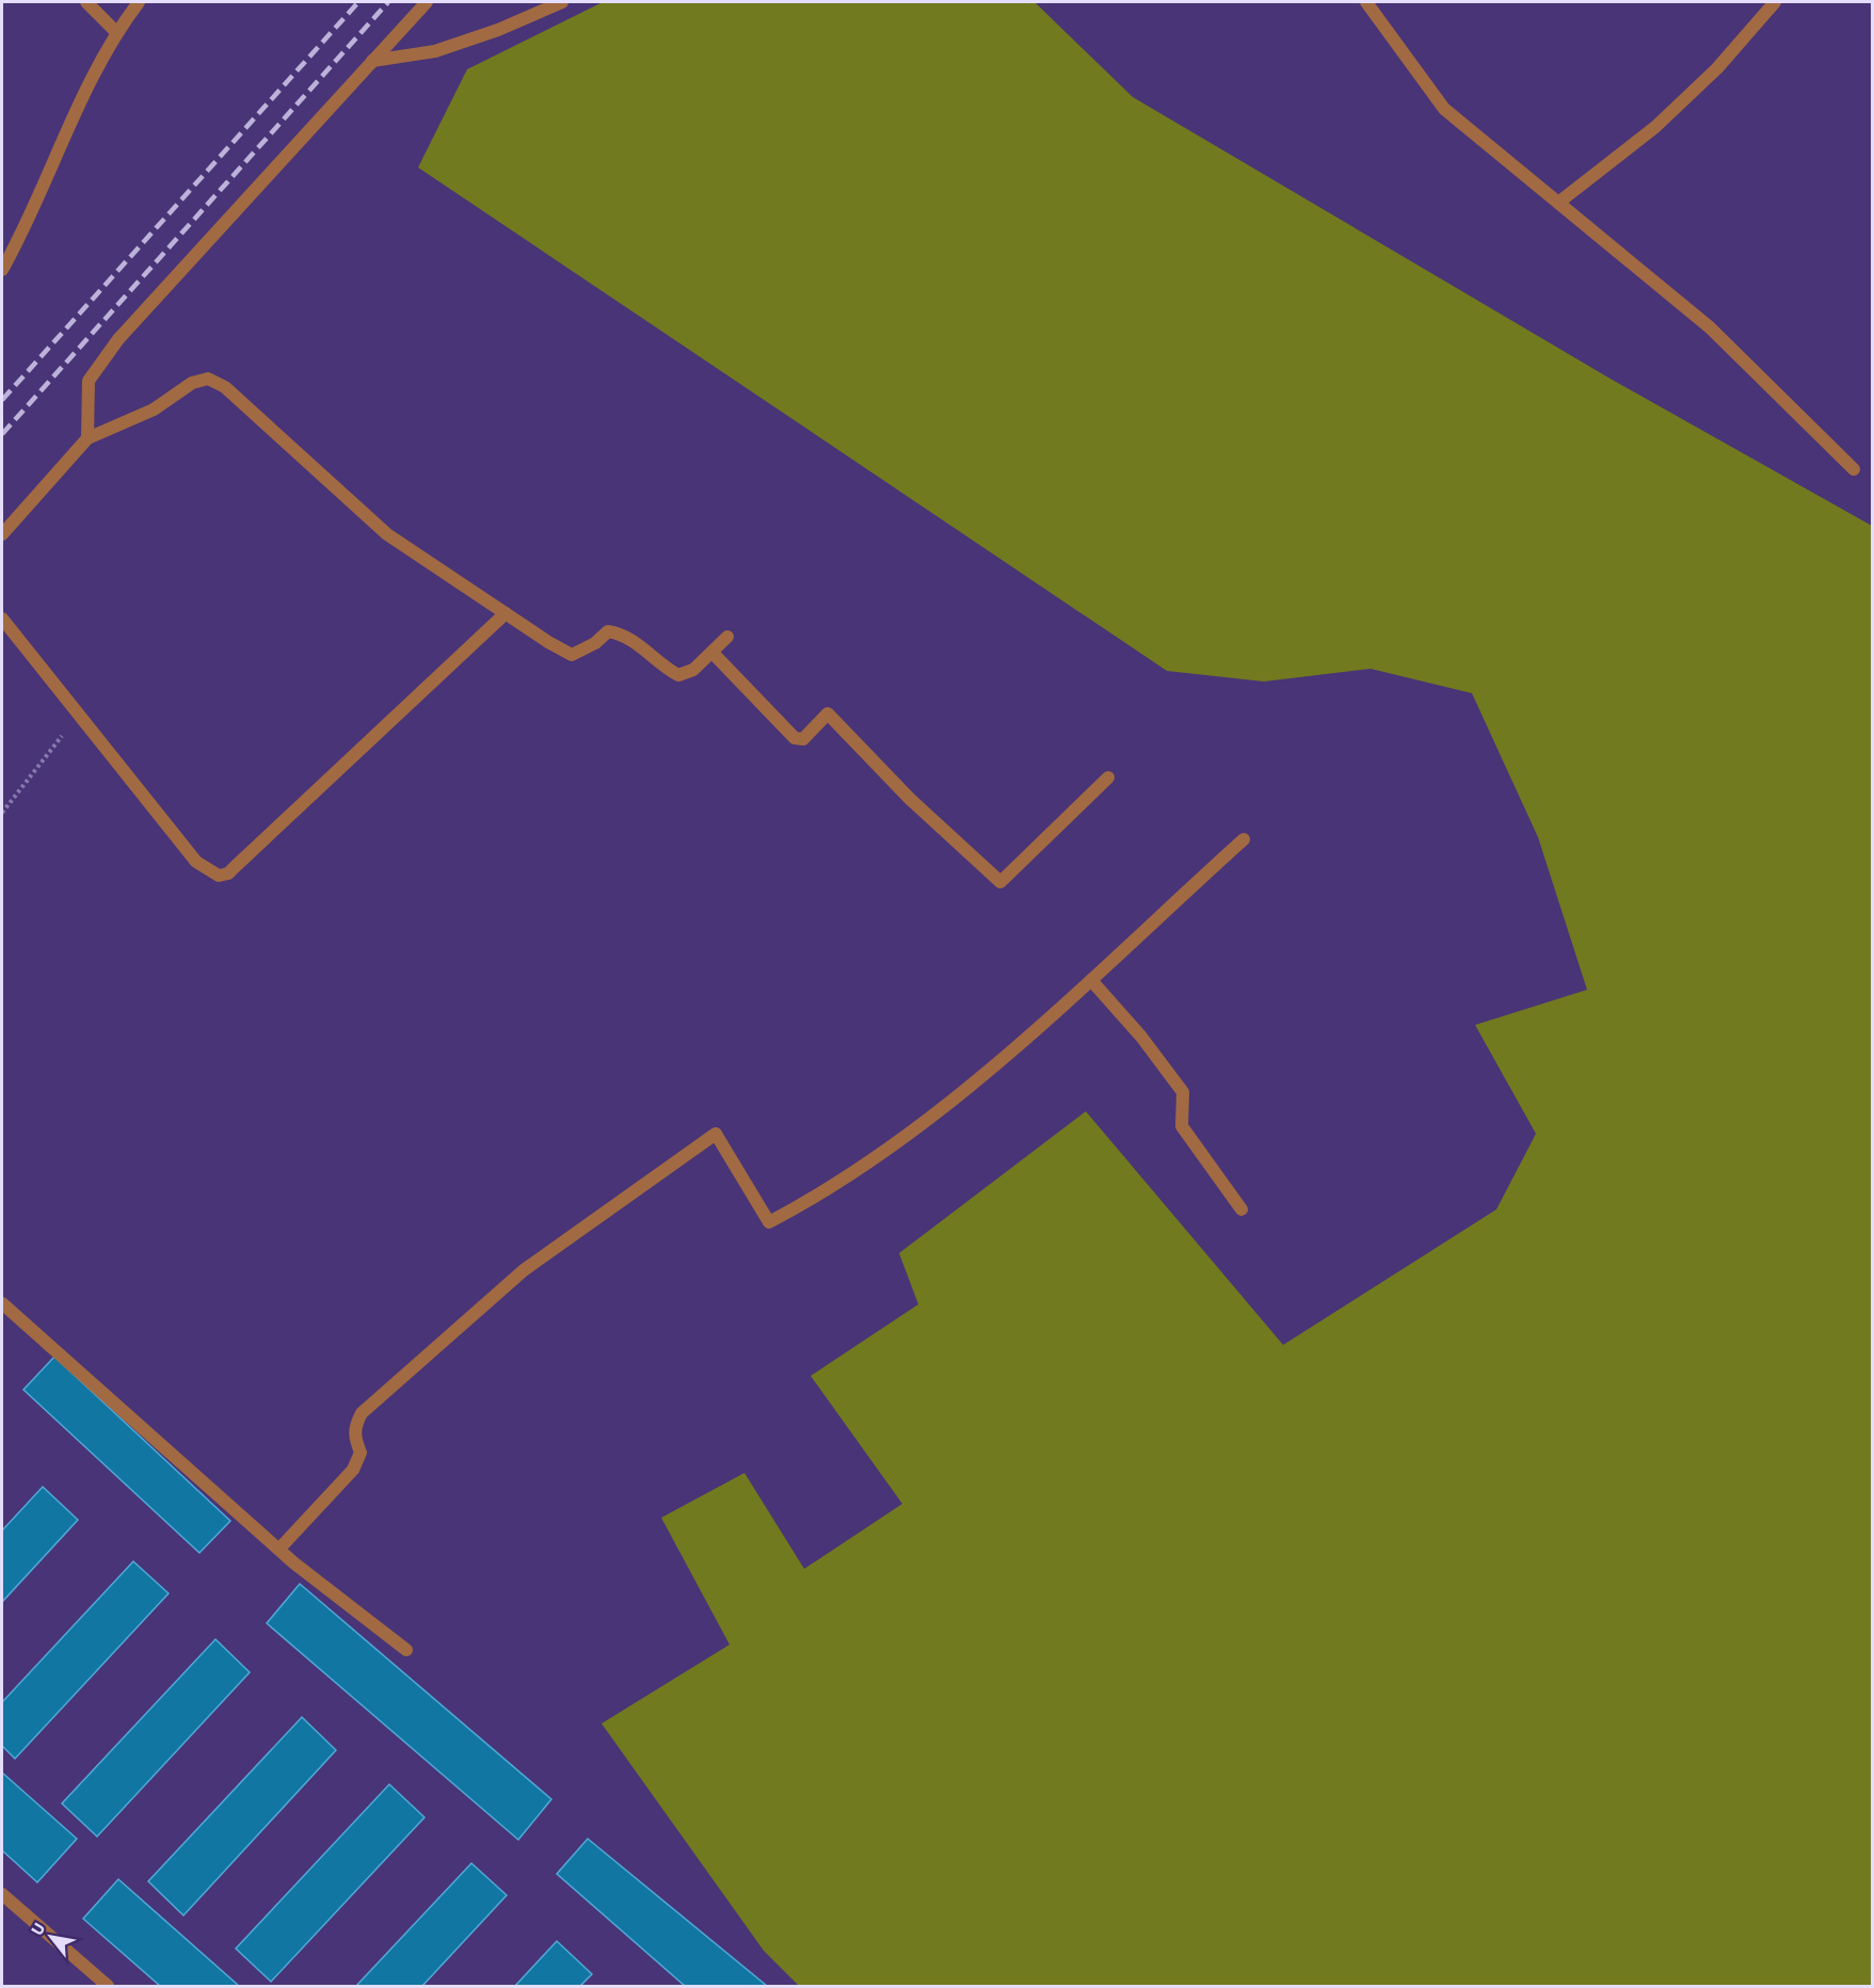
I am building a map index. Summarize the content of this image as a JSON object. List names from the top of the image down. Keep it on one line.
{"north":"top left"}
